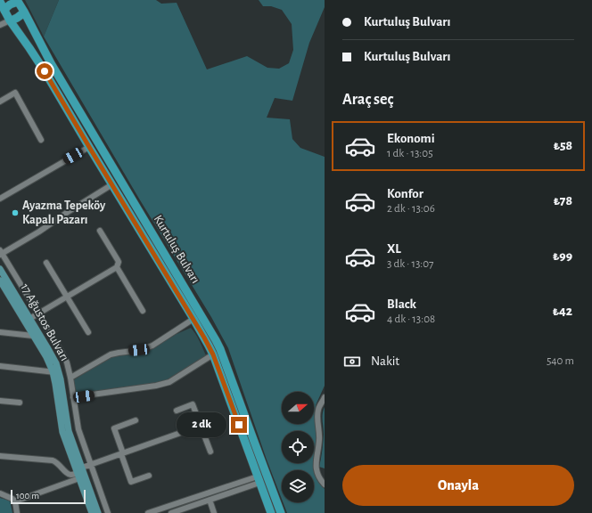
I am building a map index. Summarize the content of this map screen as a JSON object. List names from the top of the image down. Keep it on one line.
{"streets":{"highway":["Kurtuluş Bulvarı"],"main road":["17 Ağustos Bulvarı"]},"places":["Ayazma Tepeköy Kapalı Pazarı"],"scale_bar":"100 m","north":"right","page":{"banner":["Kurtuluş Bulvarı","Kurtuluş Bulvarı"],"heading":"Araç seç","list":[{"name":"Ekonomi","note":"1 dk · 13:05","value":"₺58"},{"name":"Konfor","note":"2 dk · 13:06","value":"₺78"},{"name":"XL","note":"3 dk · 13:07","value":"₺99"},{"name":"Black","note":"4 dk · 13:08","value":"₺42"}],"pay":["Nakit","540 m"],"bubble":"2 dk","buttons":"Onayla","scale":"100 m"}}
